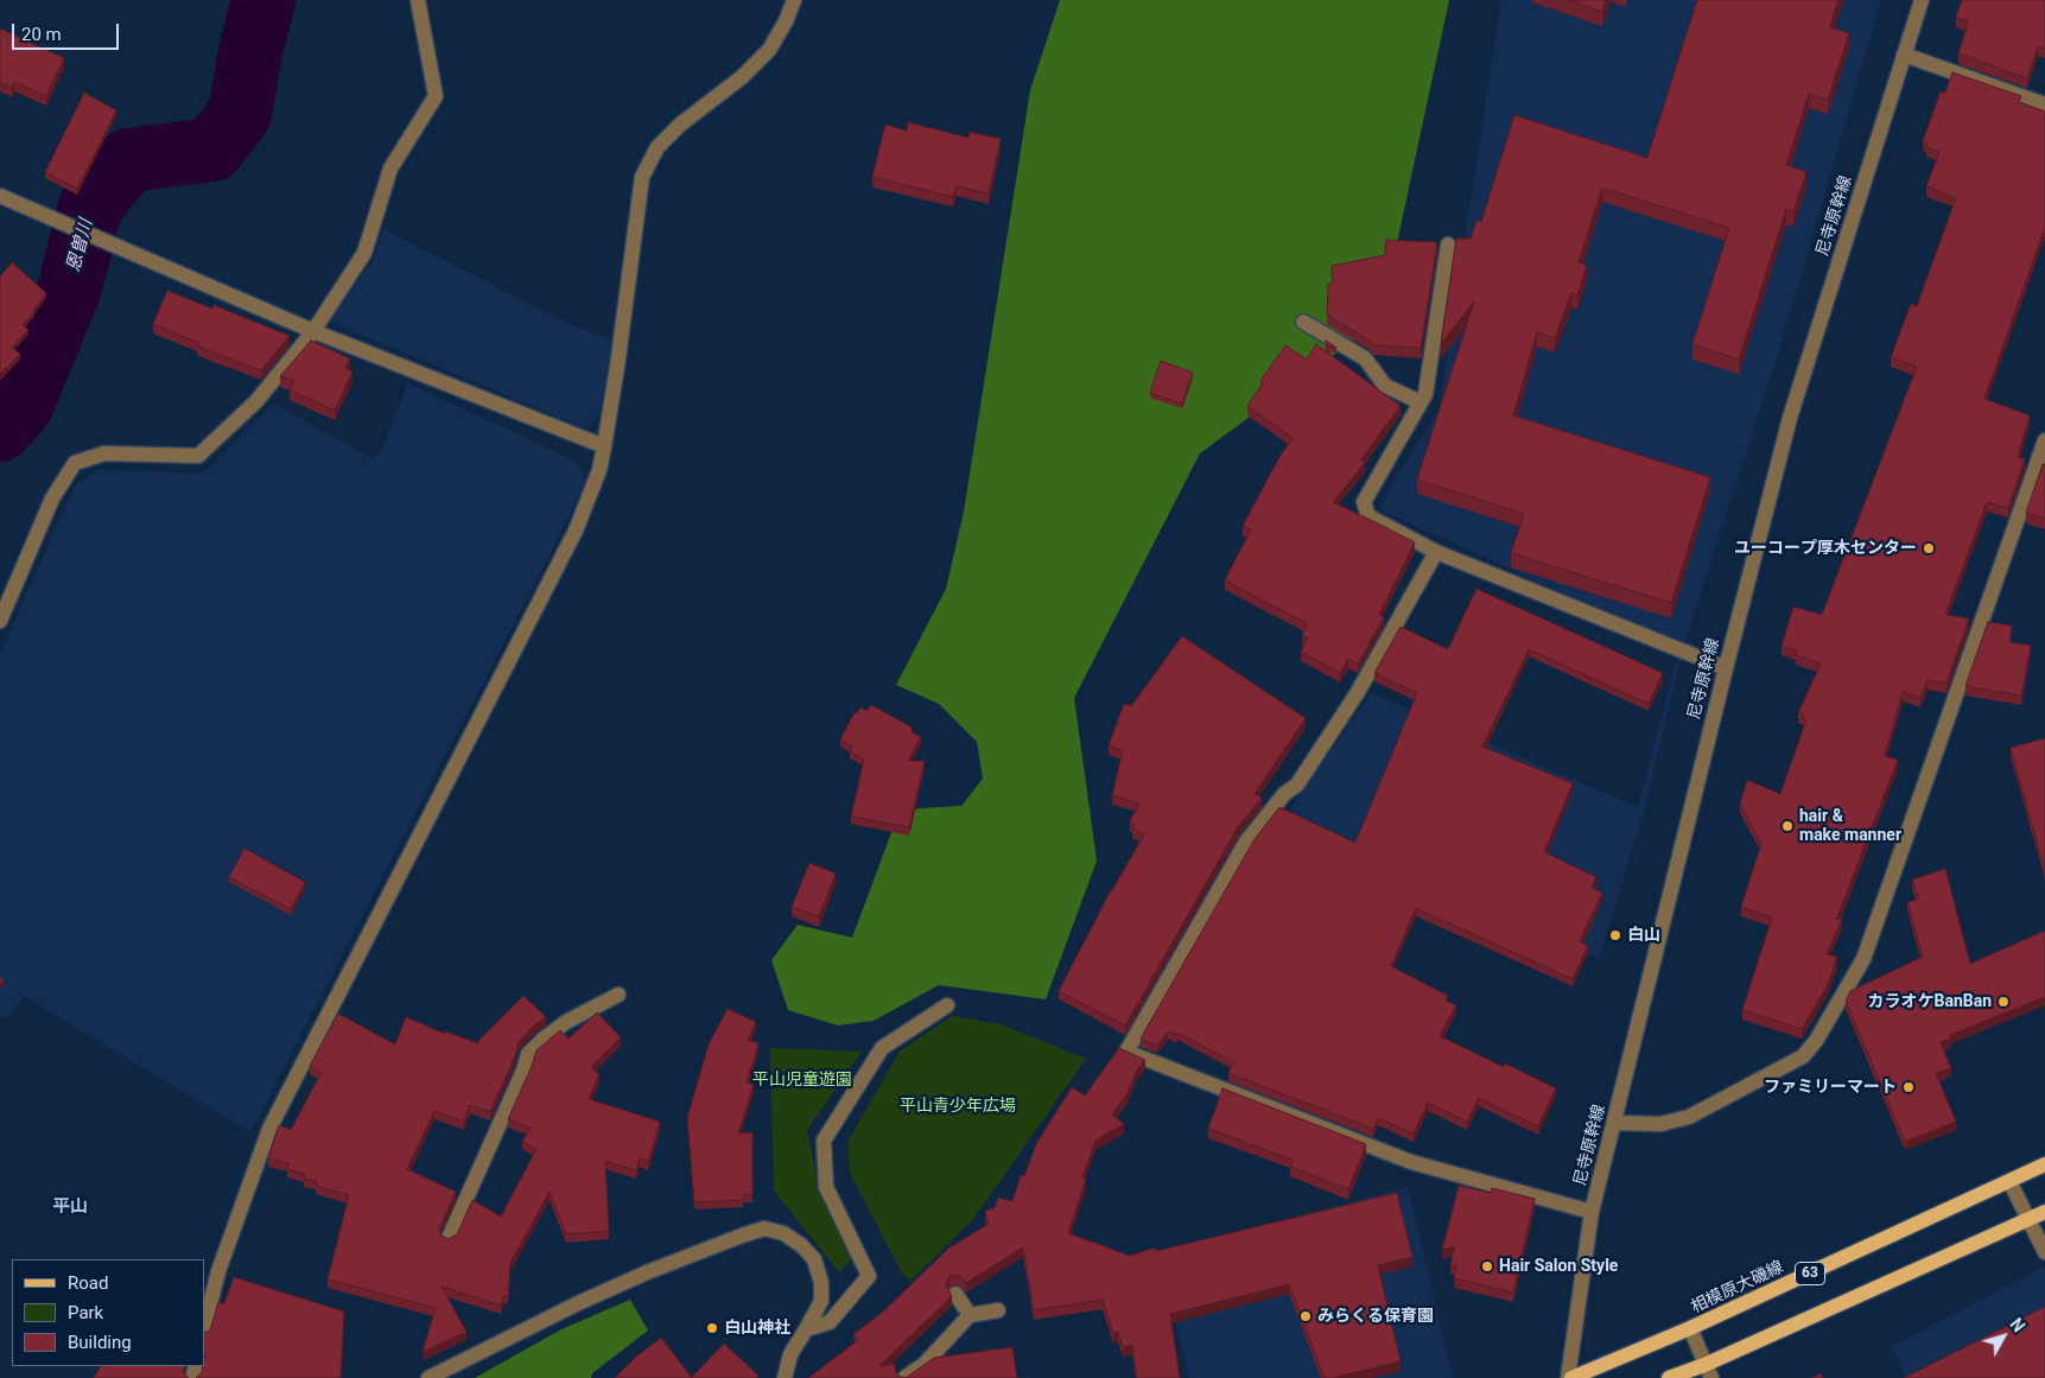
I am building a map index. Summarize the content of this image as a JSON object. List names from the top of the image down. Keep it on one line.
{"streets":{"main road":["63","相模原大磯線"],"street":["尼寺原幹線"]},"crossings":[["尼寺原幹線","相模原大磯線"]],"districts":["平山"],"water":["恩曽川"],"parks":["平山児童遊園","平山青少年広場"],"places":["ユーコープ厚木センター","hair & make manner","白山","カラオケBanBan","ファミリーマート","Hair Salon Style","みらくる保育園","白山神社"],"legend":["Road","Park","Building"],"scale_bar":"20 m","north":"top right"}
